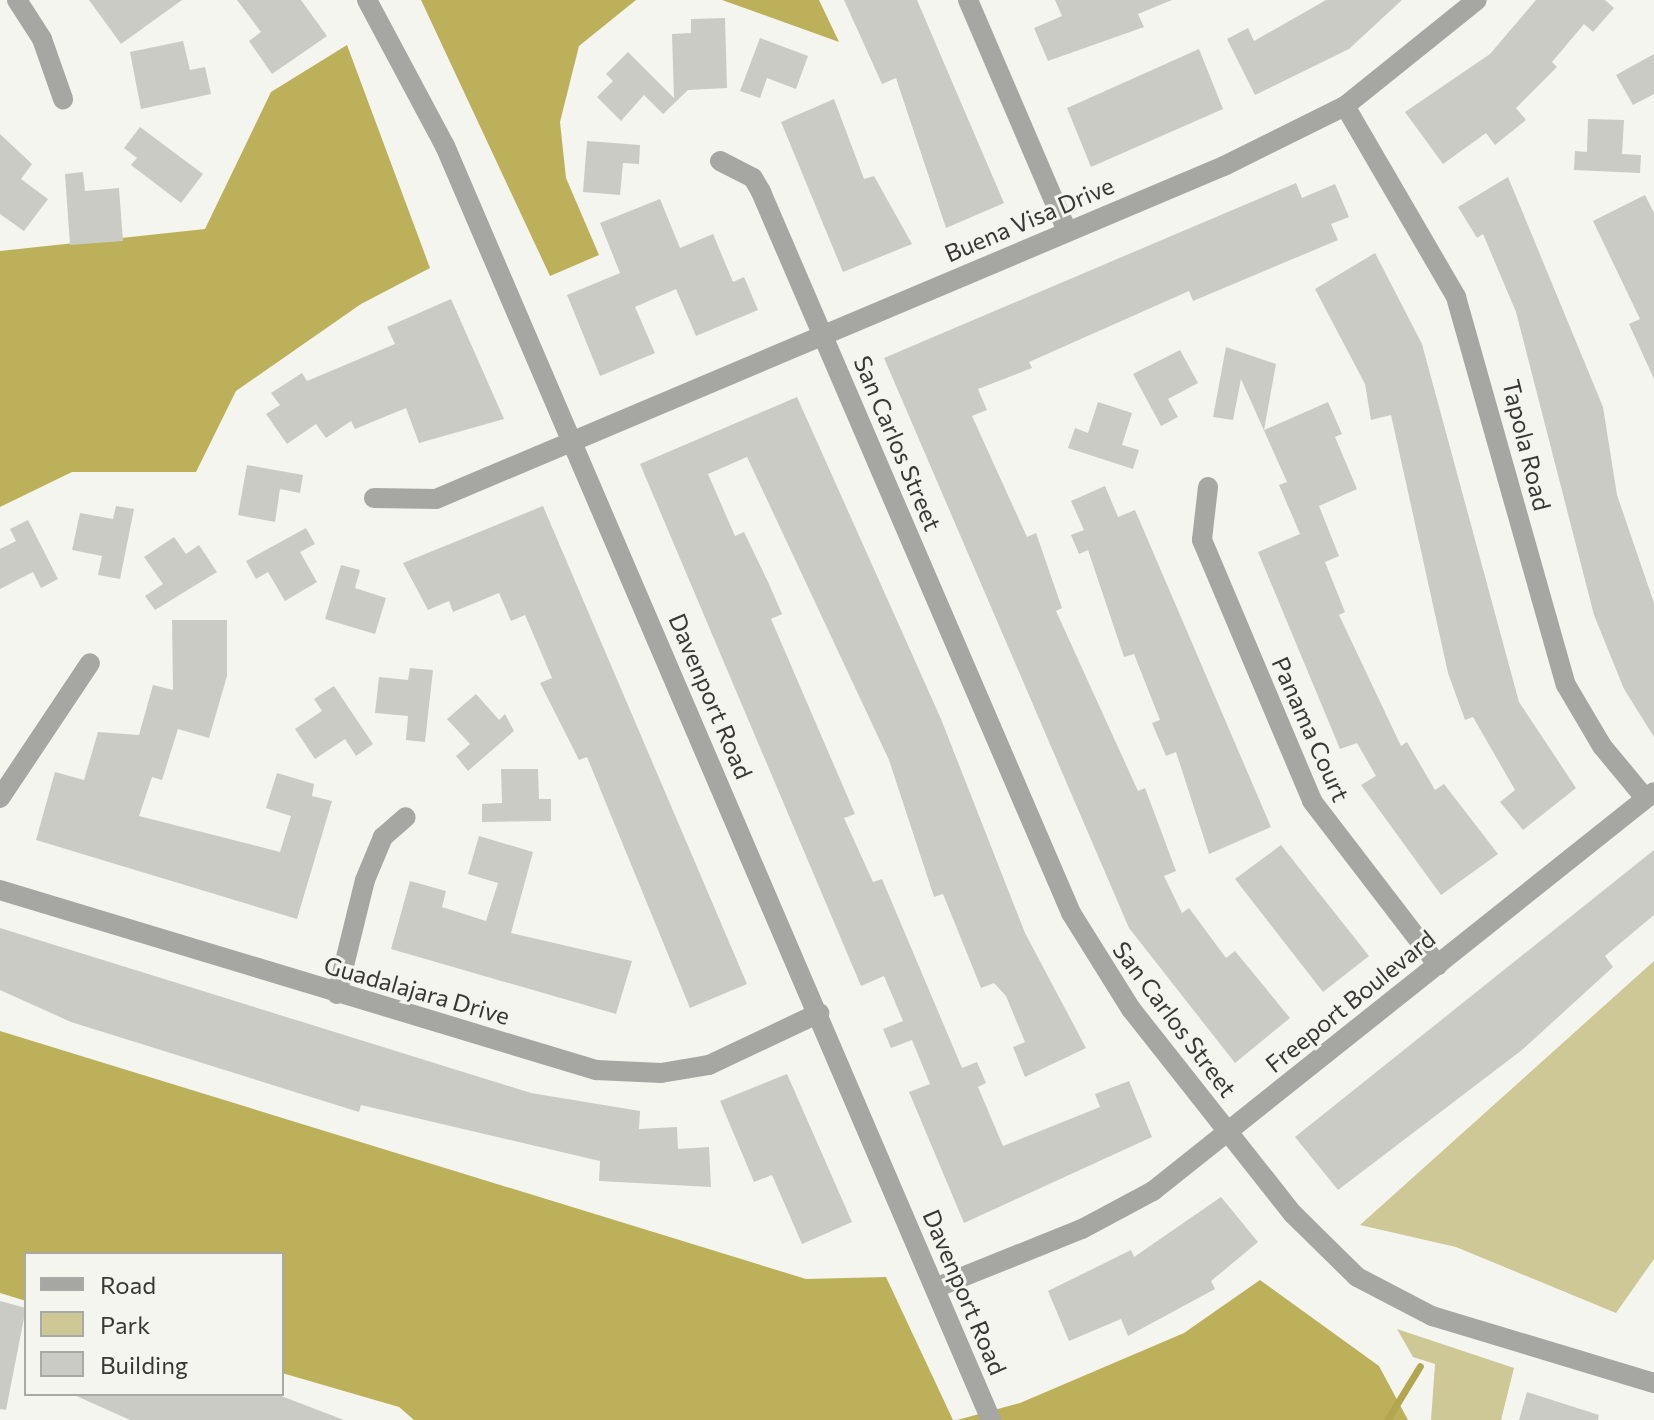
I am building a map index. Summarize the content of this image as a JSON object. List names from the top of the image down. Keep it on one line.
{"streets":{"street":["Buena Visa Drive","San Carlos Street","Tapola Road","Davenport Road","Panama Court","Guadalajara Drive","Freeport Boulevard"]},"crossings":[["Buena Visa Drive","San Carlos Street"],["Buena Visa Drive","Tapola Road"],["Buena Visa Drive","Davenport Road"],["San Carlos Street","Freeport Boulevard"],["Tapola Road","Freeport Boulevard"],["Davenport Road","Guadalajara Drive"],["Davenport Road","Freeport Boulevard"],["Panama Court","Freeport Boulevard"]],"legend":["Road","Park","Building"]}
